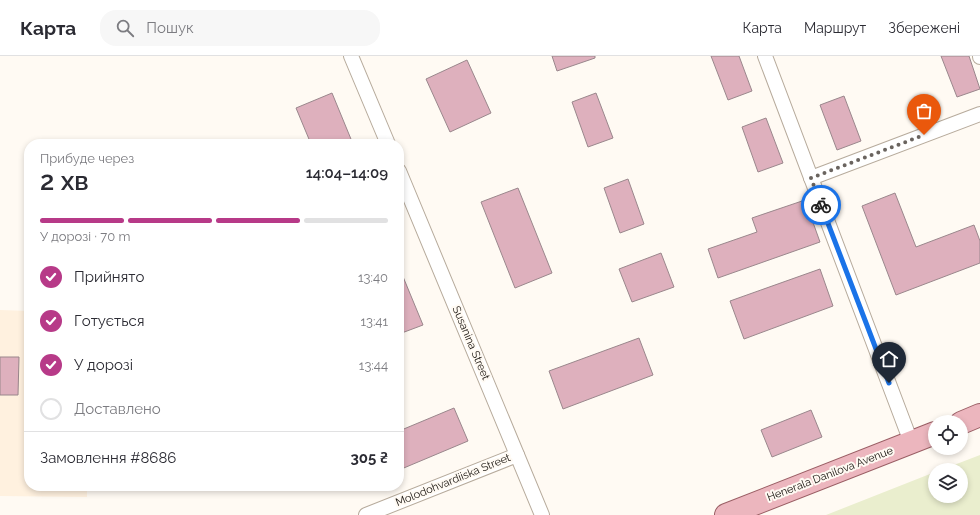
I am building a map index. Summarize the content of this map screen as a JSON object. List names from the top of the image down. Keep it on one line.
{"streets":{"main road":["Henerala Danilova Avenue"],"street":["Susanina Street","Molodohvardiiska Street"]},"crossings":[["Susanina Street","Molodohvardiiska Street"]],"page":{"header":"Карта","search":"Пошук","nav":["Карта","Маршрут","Збережені"],"heading":["2 хв","Прибуде через","14:04–14:09"],"panel":["Замовлення #8686","305 ₴"],"bar":"У дорозі · 70 m","list":[["Прийнято","13:40"],["Готується","13:41"],["У дорозі","13:44"],"Доставлено"]}}
